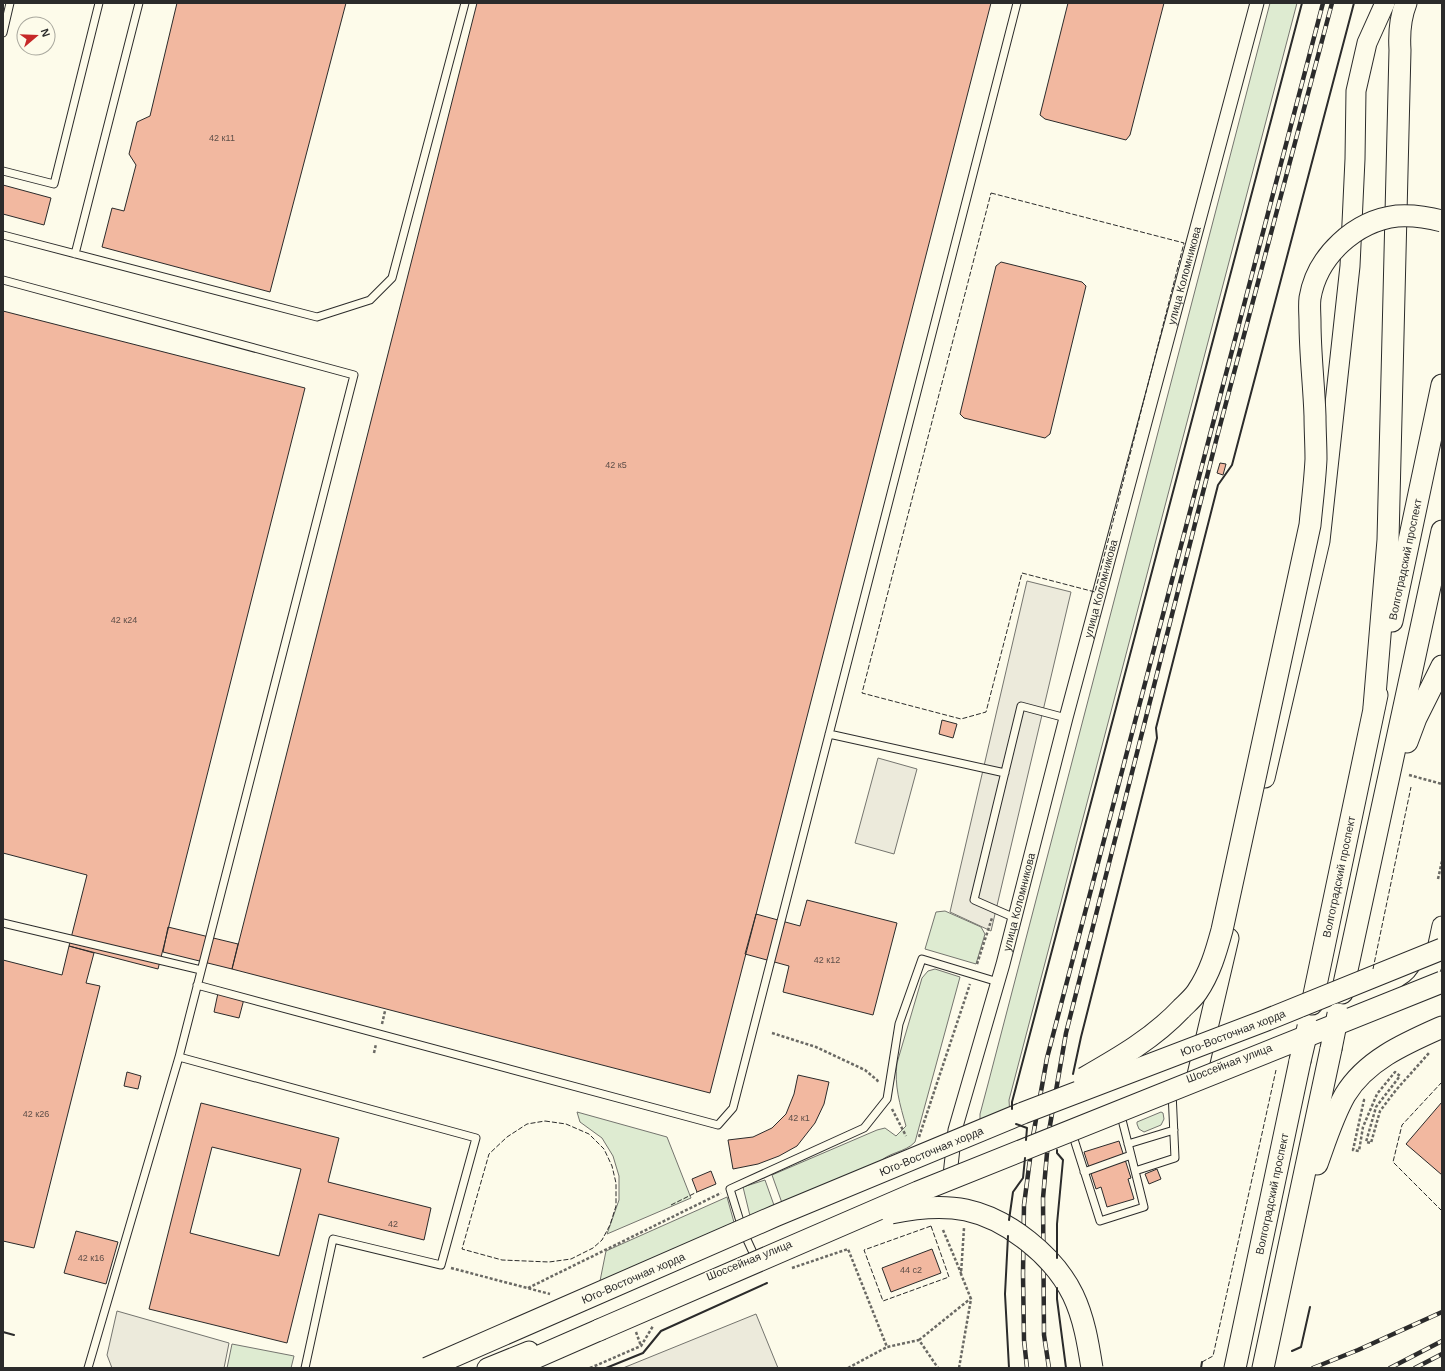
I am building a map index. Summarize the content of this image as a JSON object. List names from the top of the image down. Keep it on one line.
{"streets":{"main road":["Волгоградский проспект","Юго-Восточная хорда","Шоссейная улица"],"street":["улица Коломникова"]},"crossings":[["улица Коломникова","Шоссейная улица"]],"house_numbers":["42 к11","42 к5","42 к24","42 к12","42 к26","42 к1","42","42 к16","44 с2"],"north":"right"}
